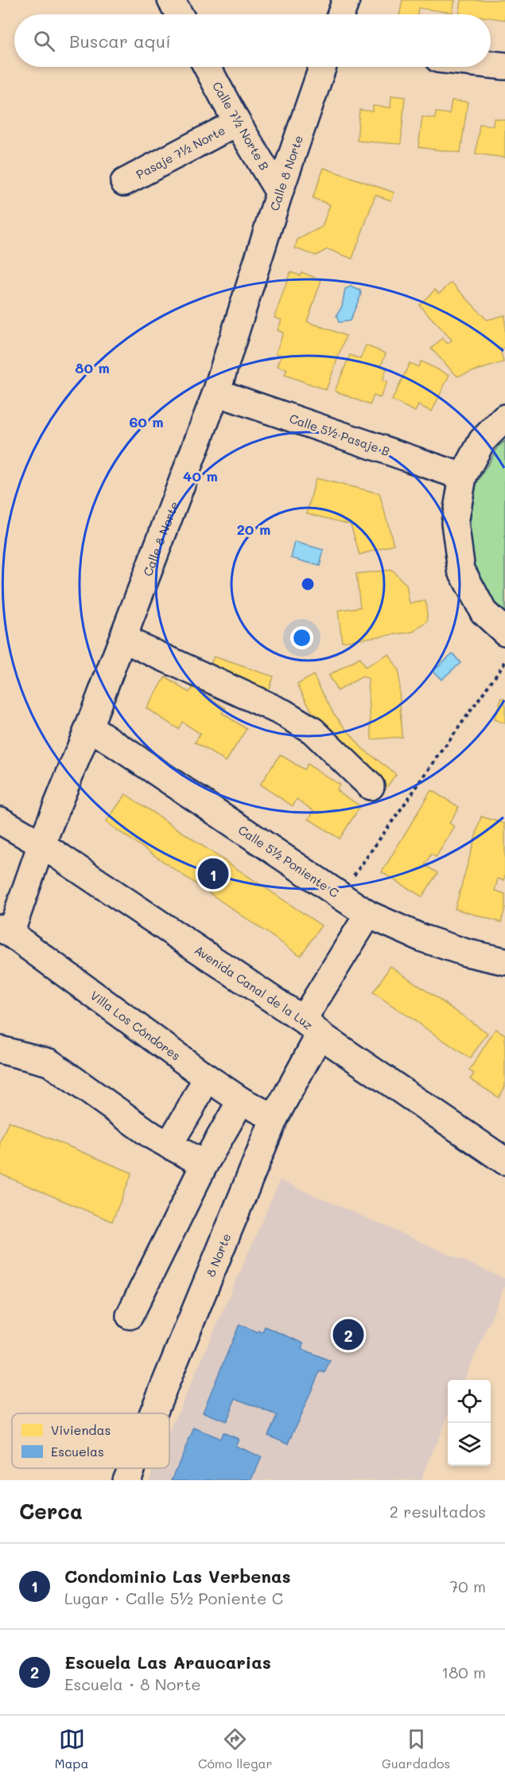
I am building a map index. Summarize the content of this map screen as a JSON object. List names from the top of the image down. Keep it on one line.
{"streets":{"street":["Calle 7½ Norte B","Pasaje 7½ Norte","Calle 8 Norte","Calle 5½ Pasaje B","Calle 5½ Poniente C","Avenida Canal de la Luz","Villa Los Cóndores","8 Norte"]},"crossings":[["Calle 7½ Norte B","Pasaje 7½ Norte"],["Calle 7½ Norte B","Calle 8 Norte"],["Calle 8 Norte","Calle 5½ Pasaje B"],["Calle 8 Norte","Calle 5½ Poniente C"],["Calle 8 Norte","Avenida Canal de la Luz"],["Calle 8 Norte","Villa Los Cóndores"],["Calle 5½ Poniente C","8 Norte"],["Avenida Canal de la Luz","8 Norte"],["Villa Los Cóndores","8 Norte"]],"legend":["Viviendas","Escuelas"],"page":{"search":"Buscar aquí","pins":["1","2"],"heading":["Cerca","2 resultados"],"list":[{"mark":"1","name":"Condominio Las Verbenas","note":"Lugar · Calle 5½ Poniente C","value":"70 m"},{"mark":"2","name":"Escuela Las Araucarias","note":"Escuela · 8 Norte","value":"180 m"}],"nav":["Mapa","Cómo llegar","Guardados"]},"rings":["80 m","60 m","40 m","20 m"]}
